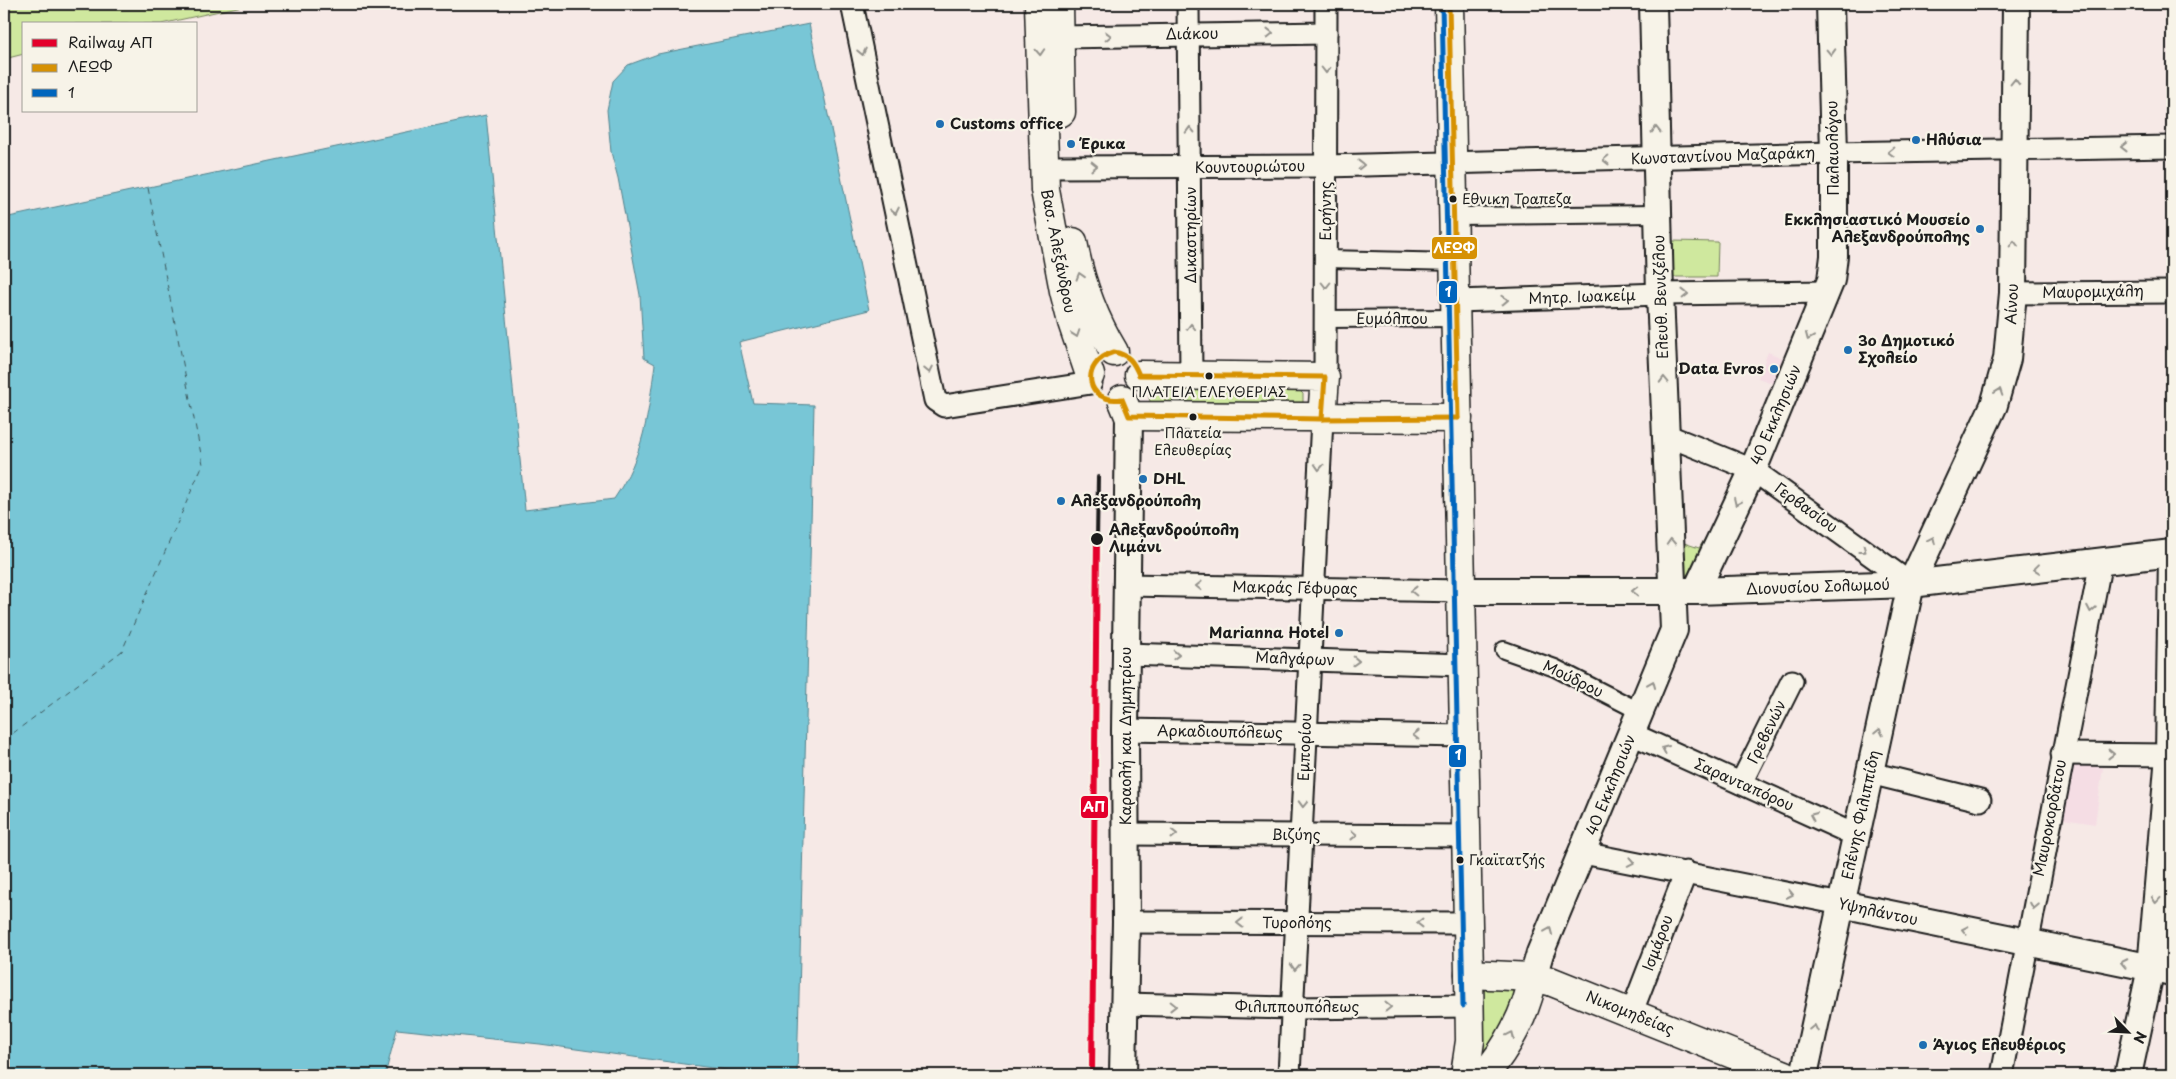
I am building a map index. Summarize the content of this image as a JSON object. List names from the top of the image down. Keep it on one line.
{"streets":{"main road":["Ειρήνης","Βασ. Αλεξάνδρου","Νικομηδείας"],"street":["Διάκου","Παλαιολόγου","Κωνσταντίνου Μαζαράκη","Κουντουριώτου","Δικαστηρίων","Μαυρομιχάλη","Μητρ. Ιωακείμ","Ελευθ. Βενιζέλου","Αίνου","Ευμόλπου","40 Εκκλησιών","Γερβασίου","Διονυσίου Σολωμού","Μακράς Γέφυρας","Μαλγάρων","Μούδρου","Αρκαδιουπόλεως","Γρεβενών","Καραολή και Δημητρίου","Εμπορίου","Σαρανταπόρου","Ελένης Φιλιππίδη","Μαυροκορδάτου","Βιζύης","Υψηλάντου","Τυρολόης","Ισμάρου","Φιλιππουπόλεως"]},"crossings":[["Διάκου","Ειρήνης"],["Διάκου","Δικαστηρίων"],["Διάκου","Βασ. Αλεξάνδρου"],["Παλαιολόγου","Κωνσταντίνου Μαζαράκη"],["Παλαιολόγου","Μητρ. Ιωακείμ"],["Παλαιολόγου","40 Εκκλησιών"],["Κωνσταντίνου Μαζαράκη","Κουντουριώτου"],["Κωνσταντίνου Μαζαράκη","Ελευθ. Βενιζέλου"],["Κωνσταντίνου Μαζαράκη","Αίνου"],["Κουντουριώτου","Ειρήνης"],["Κουντουριώτου","Δικαστηρίων"],["Κουντουριώτου","Βασ. Αλεξάνδρου"],["Ειρήνης","Ευμόλπου"],["Ειρήνης","Εμπορίου"],["Βασ. Αλεξάνδρου","Καραολή και Δημητρίου"],["Μαυρομιχάλη","Αίνου"],["Μητρ. Ιωακείμ","Ελευθ. Βενιζέλου"],["Μητρ. Ιωακείμ","Ευμόλπου"],["Μητρ. Ιωακείμ","40 Εκκλησιών"],["Ελευθ. Βενιζέλου","40 Εκκλησιών"],["Ελευθ. Βενιζέλου","Γερβασίου"],["Ελευθ. Βενιζέλου","Διονυσίου Σολωμού"],["Αίνου","Γερβασίου"],["Αίνου","Διονυσίου Σολωμού"],["Αίνου","Ελένης Φιλιππίδη"],["40 Εκκλησιών","Γερβασίου"],["40 Εκκλησιών","Διονυσίου Σολωμού"],["40 Εκκλησιών","Μούδρου"],["40 Εκκλησιών","Σαρανταπόρου"],["40 Εκκλησιών","Υψηλάντου"],["40 Εκκλησιών","Νικομηδείας"],["Γερβασίου","Διονυσίου Σολωμού"],["Γερβασίου","Ελένης Φιλιππίδη"],["Διονυσίου Σολωμού","Μακράς Γέφυρας"],["Διονυσίου Σολωμού","Ελένης Φιλιππίδη"],["Διονυσίου Σολωμού","Μαυροκορδάτου"],["Μακράς Γέφυρας","Καραολή και Δημητρίου"],["Μακράς Γέφυρας","Εμπορίου"],["Μαλγάρων","Καραολή και Δημητρίου"],["Μαλγάρων","Εμπορίου"],["Μούδρου","Σαρανταπόρου"],["Αρκαδιουπόλεως","Καραολή και Δημητρίου"],["Αρκαδιουπόλεως","Εμπορίου"],["Γρεβενών","Σαρανταπόρου"],["Καραολή και Δημητρίου","Βιζύης"],["Καραολή και Δημητρίου","Τυρολόης"],["Καραολή και Δημητρίου","Φιλιππουπόλεως"],["Εμπορίου","Βιζύης"],["Εμπορίου","Τυρολόης"],["Εμπορίου","Φιλιππουπόλεως"],["Σαρανταπόρου","Ελένης Φιλιππίδη"],["Ελένης Φιλιππίδη","Υψηλάντου"],["Μαυροκορδάτου","Υψηλάντου"],["Υψηλάντου","Ισμάρου"],["Ισμάρου","Νικομηδείας"]],"one_way":["Διάκου","Παλαιολόγου","Ειρήνης","Δικαστηρίων","Ελευθ. Βενιζέλου","Αίνου","Γερβασίου","Διονυσίου Σολωμού","Μακράς Γέφυρας","Μαλγάρων","Αρκαδιουπόλεως","Εμπορίου","Σαρανταπόρου","Ελένης Φιλιππίδη","Βιζύης","Τυρολόης","Φιλιππουπόλεως"],"places":["Customs office","Ηλύσια","Έρικα","Εθνικη Τραπεζα","Εκκλησιαστικό Μουσείο Αλεξανδρούπολης","3ο Δημοτικό Σχολείο","Data Evros","ΠΛΑΤΕΙΑ ΕΛΕΥΘΕΡΙΑΣ","Πλατεία Ελευθερίας","DHL","Αλεξανδρούπολη","Αλεξανδρούπολη Λιμάνι","Marianna Hotel","Γκαϊτατζής","Άγιος Ελευθέριος"],"lines":["transit line ΛΕΩΦ","transit line 1","rail line ΑΠ"],"legend":["Railway ΑΠ","ΛΕΩΦ","1"],"north":"bottom right"}
